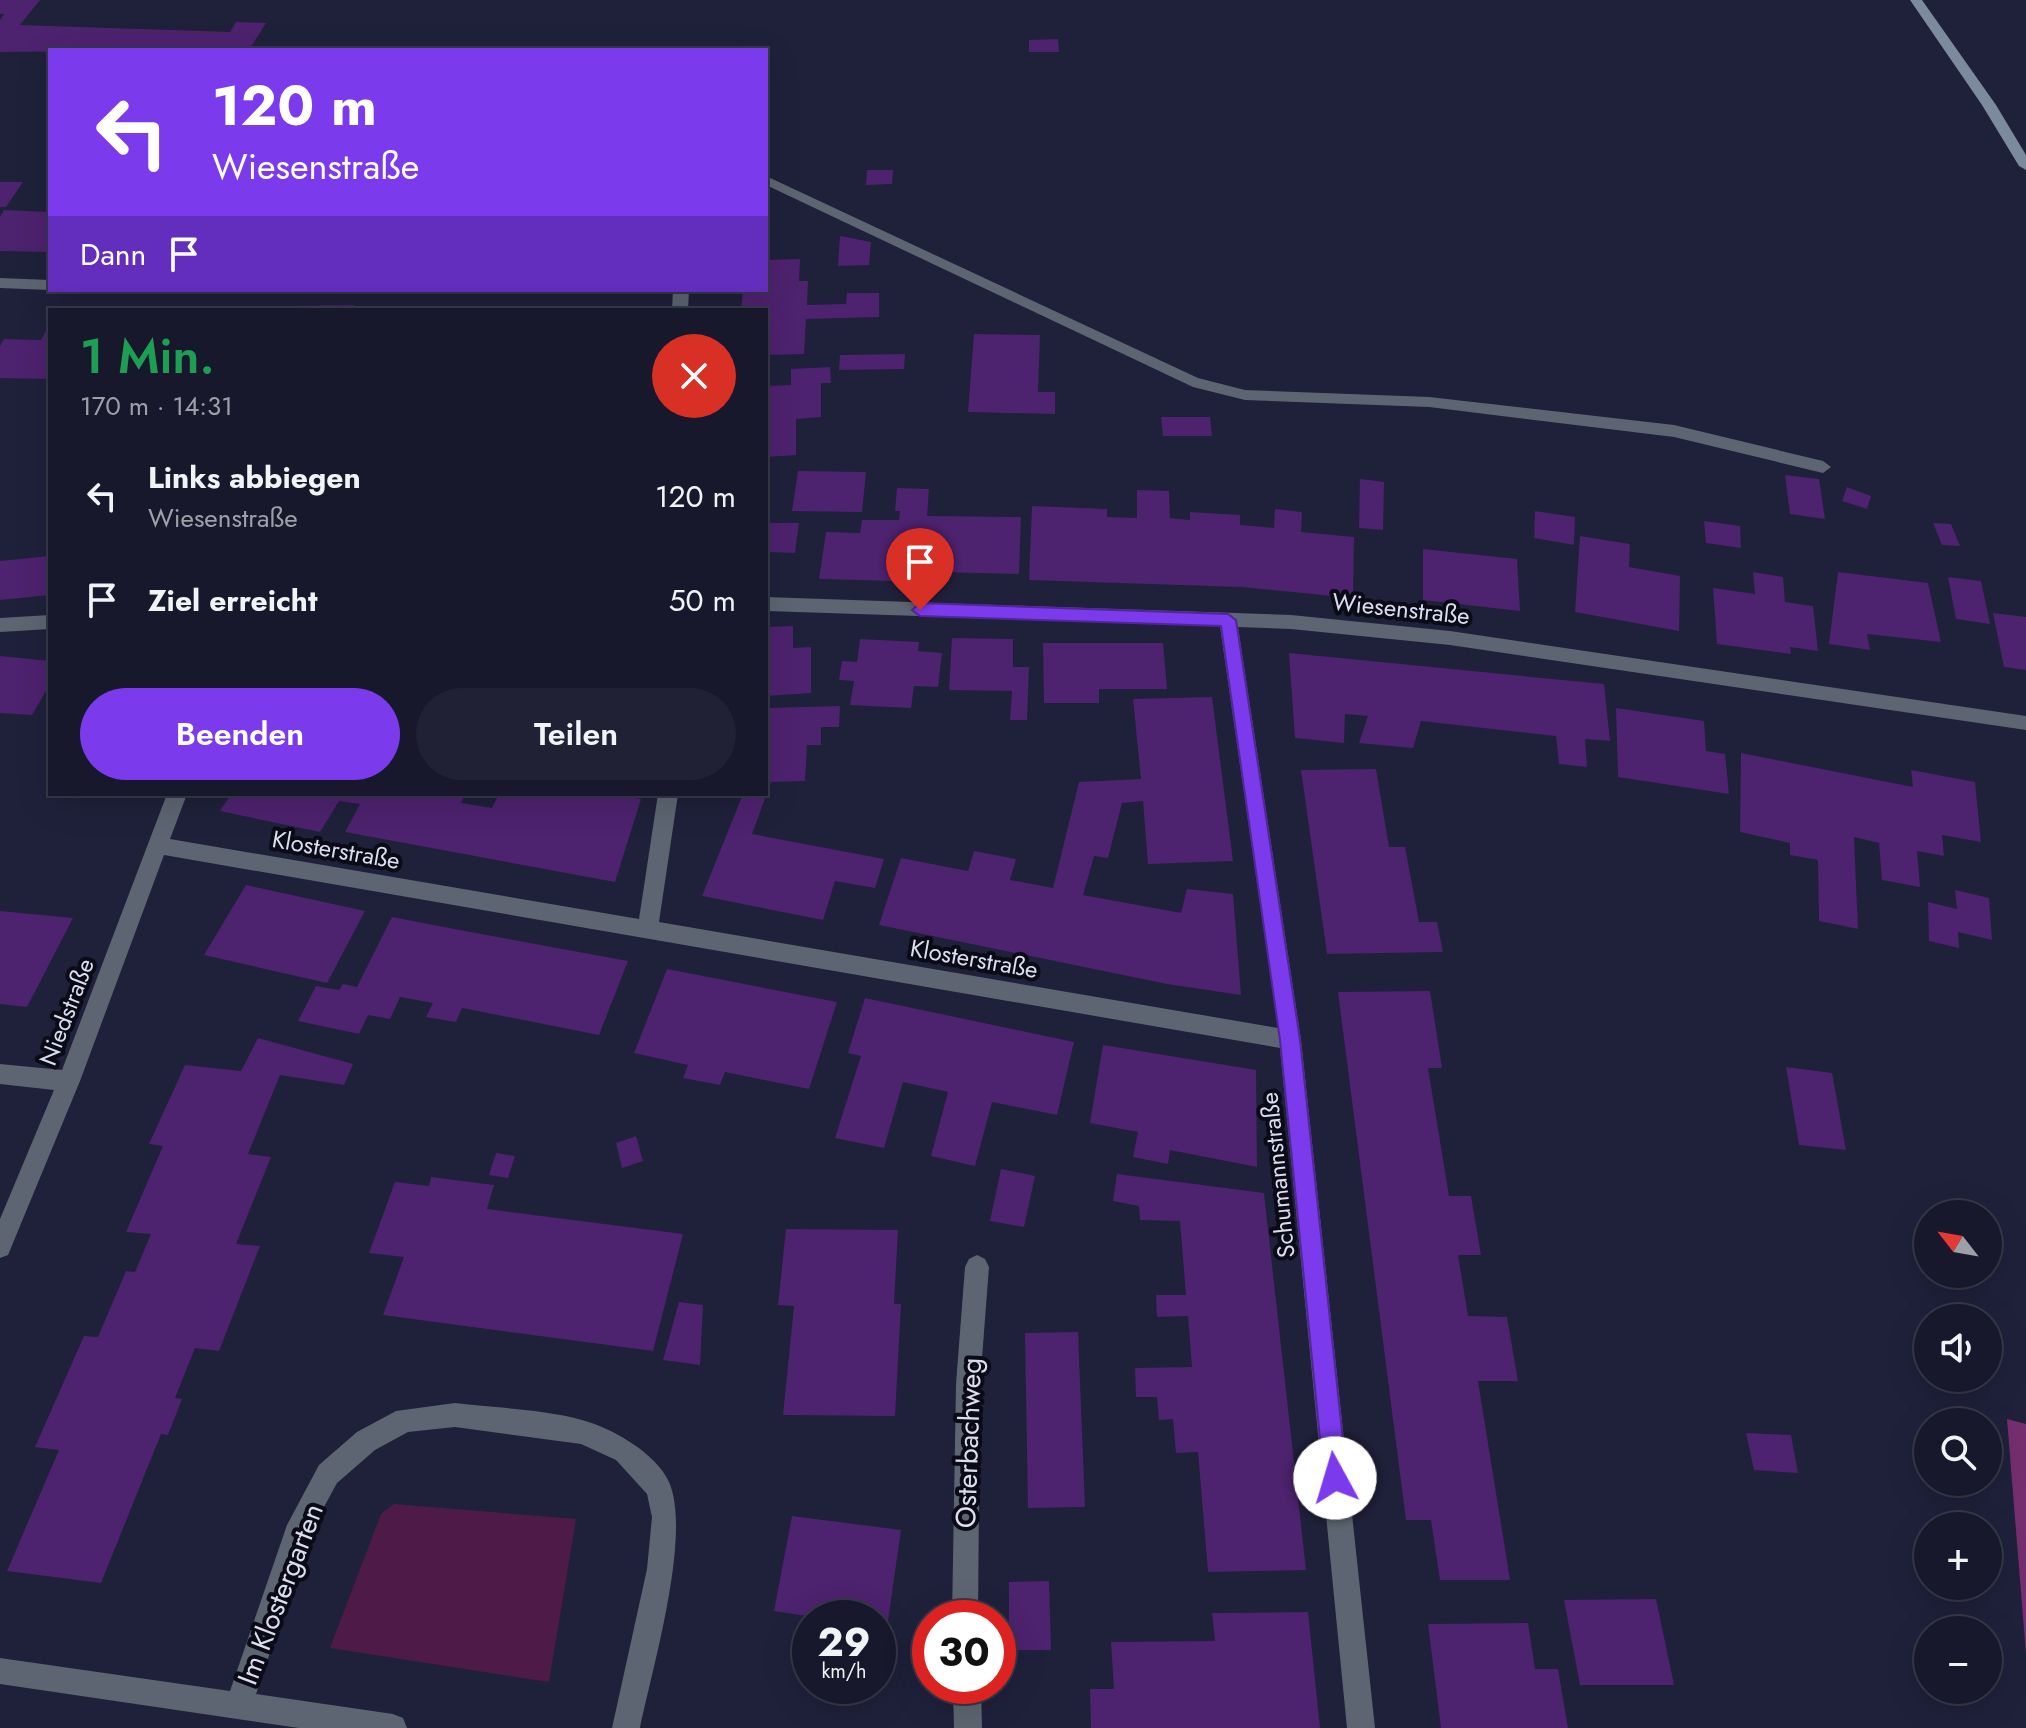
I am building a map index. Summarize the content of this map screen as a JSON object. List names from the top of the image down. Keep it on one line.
{"streets":{"street":["Wiesenstraße","Klosterstraße","Niedstraße","Schumannstraße","Osterbachweg","Im Klostergarten"]},"crossings":[["Wiesenstraße","Schumannstraße"],["Klosterstraße","Niedstraße"],["Klosterstraße","Schumannstraße"]],"north":"top left","page":{"turn":["120 m","Wiesenstraße"],"then":"Dann","heading":["1 Min.","170 m · 14:31"],"list":[{"name":"Links abbiegen","note":"Wiesenstraße","value":"120 m"},{"name":"Ziel erreicht","value":"50 m"}],"buttons":["Beenden","Teilen"],"map_buttons":["+","−"],"speed":"29 km/h","limit":"30"}}
